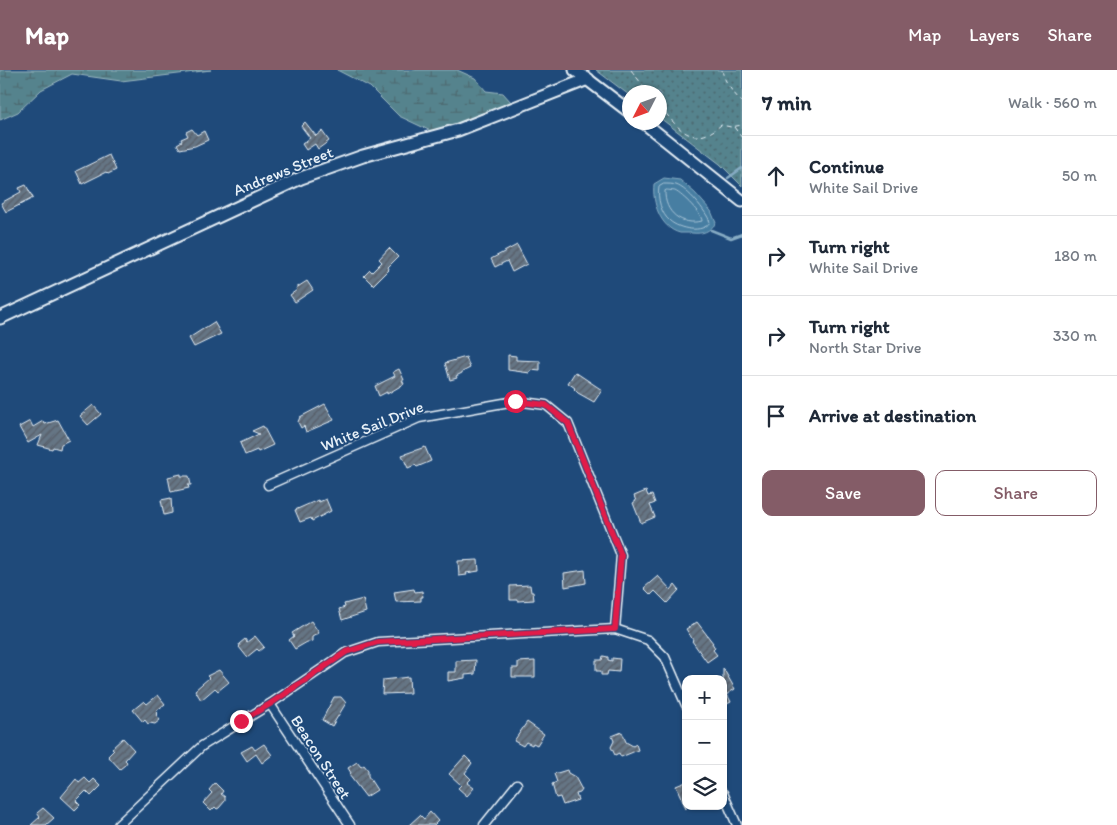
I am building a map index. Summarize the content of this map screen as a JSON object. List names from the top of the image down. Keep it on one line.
{"streets":{"street":["Andrews Street","White Sail Drive","Beacon Street"]},"north":"bottom left","page":{"header":"Map","nav":["Map","Layers","Share"],"heading":["7 min","Walk · 560 m"],"list":[["Continue","White Sail Drive","50 m"],["Turn right","White Sail Drive","180 m"],["Turn right","North Star Drive","330 m"],"Arrive at destination"],"buttons":["Save","Share"],"map_buttons":["+","−"]}}
